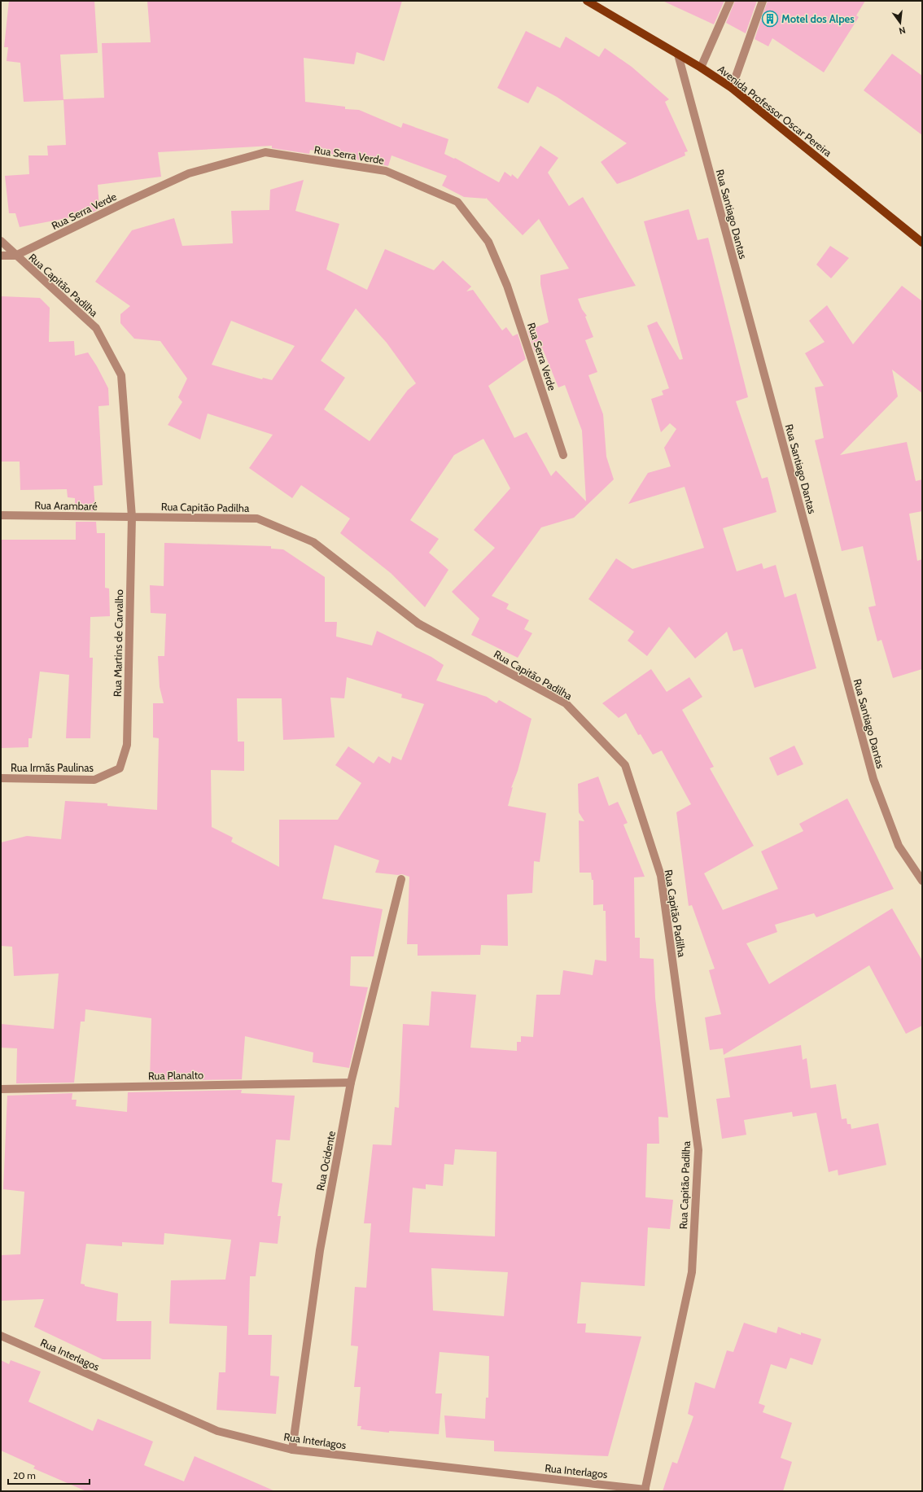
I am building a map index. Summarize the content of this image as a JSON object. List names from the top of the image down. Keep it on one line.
{"streets":{"main road":["Avenida Professor Oscar Pereira"],"street":["Rua Serra Verde","Rua Santiago Dantas","Rua Capitão Padilha","Rua Arambaré","Rua Martins de Carvalho","Rua Irmãs Paulinas","Rua Planalto","Rua Ocidente","Rua Interlagos"]},"crossings":[["Avenida Professor Oscar Pereira","Rua Santiago Dantas"],["Rua Serra Verde","Rua Capitão Padilha"],["Rua Capitão Padilha","Rua Arambaré"],["Rua Capitão Padilha","Rua Martins de Carvalho"],["Rua Capitão Padilha","Rua Interlagos"],["Rua Arambaré","Rua Martins de Carvalho"],["Rua Martins de Carvalho","Rua Irmãs Paulinas"],["Rua Planalto","Rua Ocidente"],["Rua Ocidente","Rua Interlagos"]],"places":{"building":["Motel dos Alpes"]},"scale_bar":"20 m","north":"bottom"}
